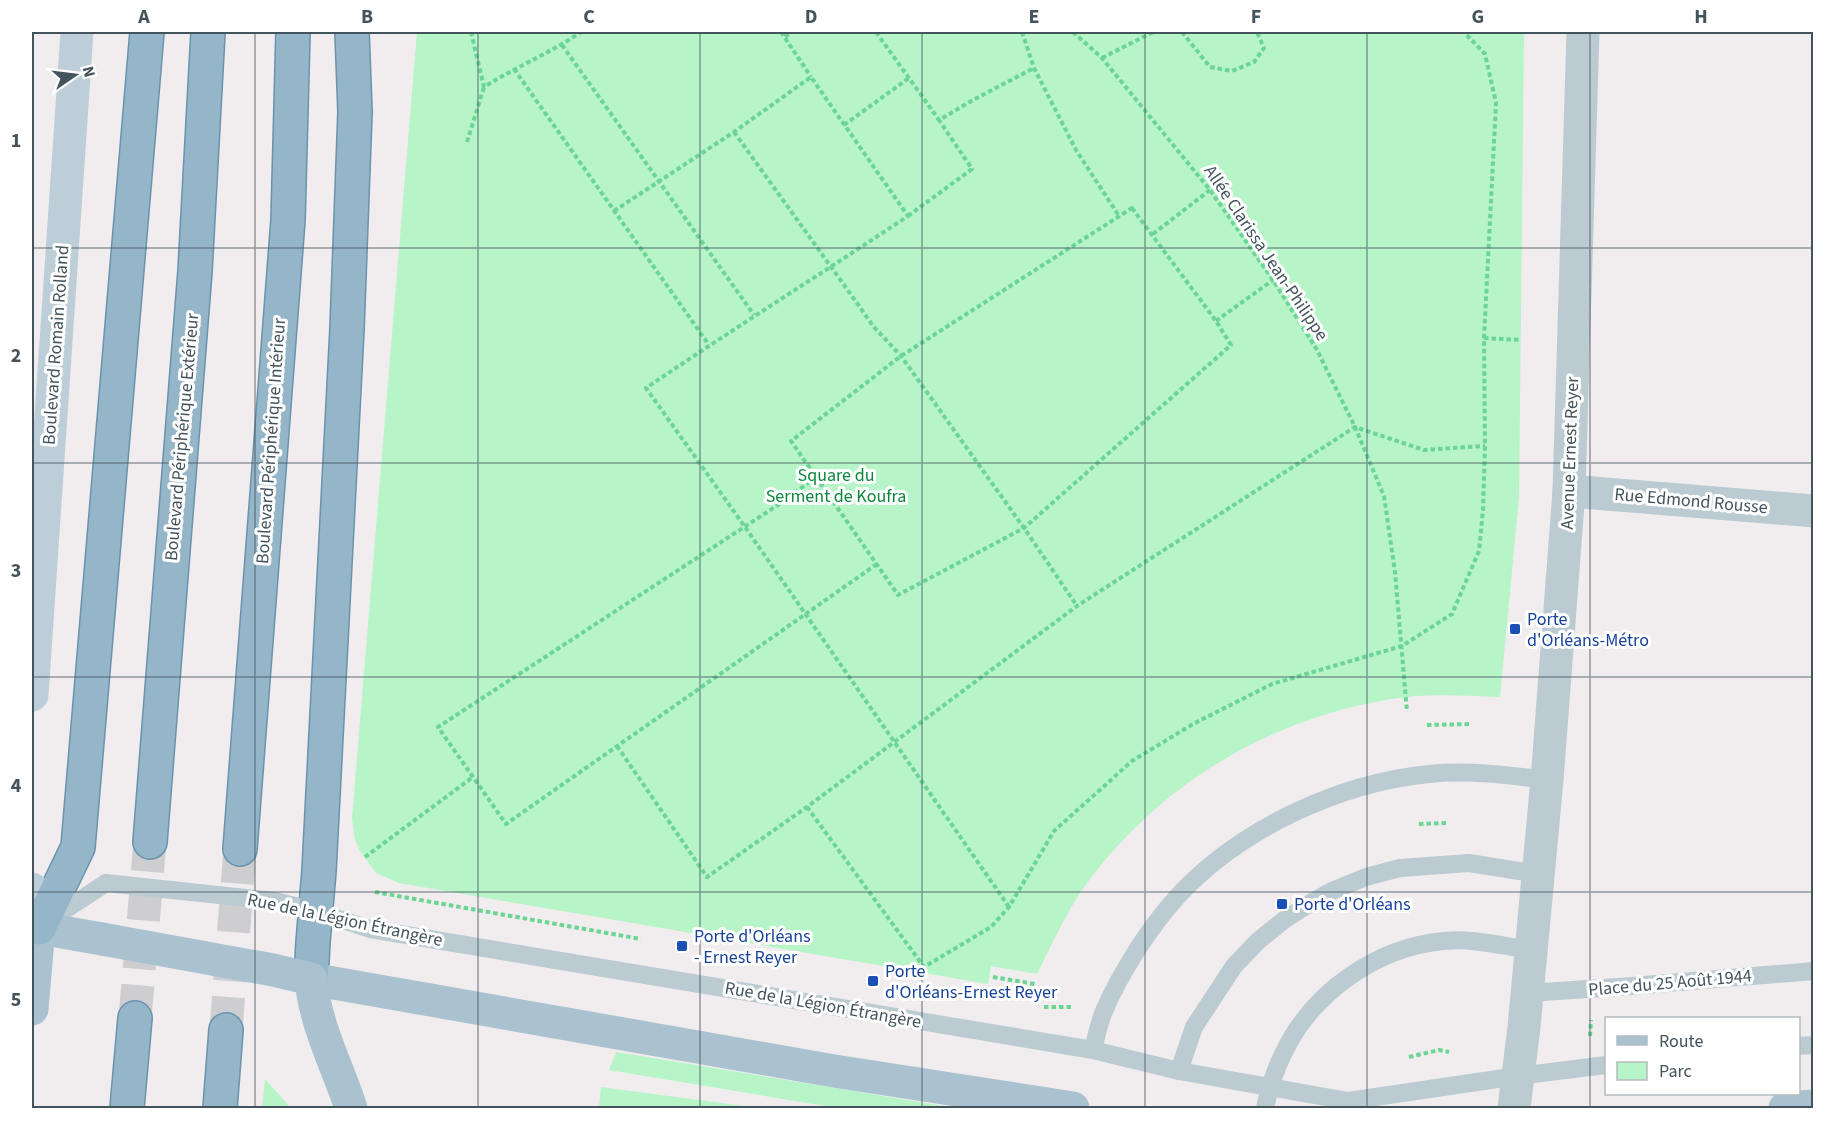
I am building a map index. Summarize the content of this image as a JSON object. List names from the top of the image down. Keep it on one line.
{"streets":{"highway":["Boulevard Périphérique Extérieur","Boulevard Périphérique Intérieur"],"main road":["Boulevard Romain Rolland"],"street":["Avenue Ernest Reyer","Rue Edmond Rousse"],"lane":["Rue de la Légion Étrangère","Place du 25 Août 1944"],"path":["Allée Clarissa Jean-Philippe"]},"crossings":[["Avenue Ernest Reyer","Rue Edmond Rousse"],["Avenue Ernest Reyer","Rue de la Légion Étrangère"],["Avenue Ernest Reyer","Place du 25 Août 1944"]],"parks":["Square du Serment de Koufra"],"places":{"transit":["Porte d'Orléans-Métro","Porte d'Orléans","Porte d'Orléans - Ernest Reyer","Porte d'Orléans-Ernest Reyer"]},"legend":["Route","Parc"],"north":"right","grid":{"columns":["A","B","C","D","E","F","G","H"],"rows":["1","2","3","4","5"]}}
